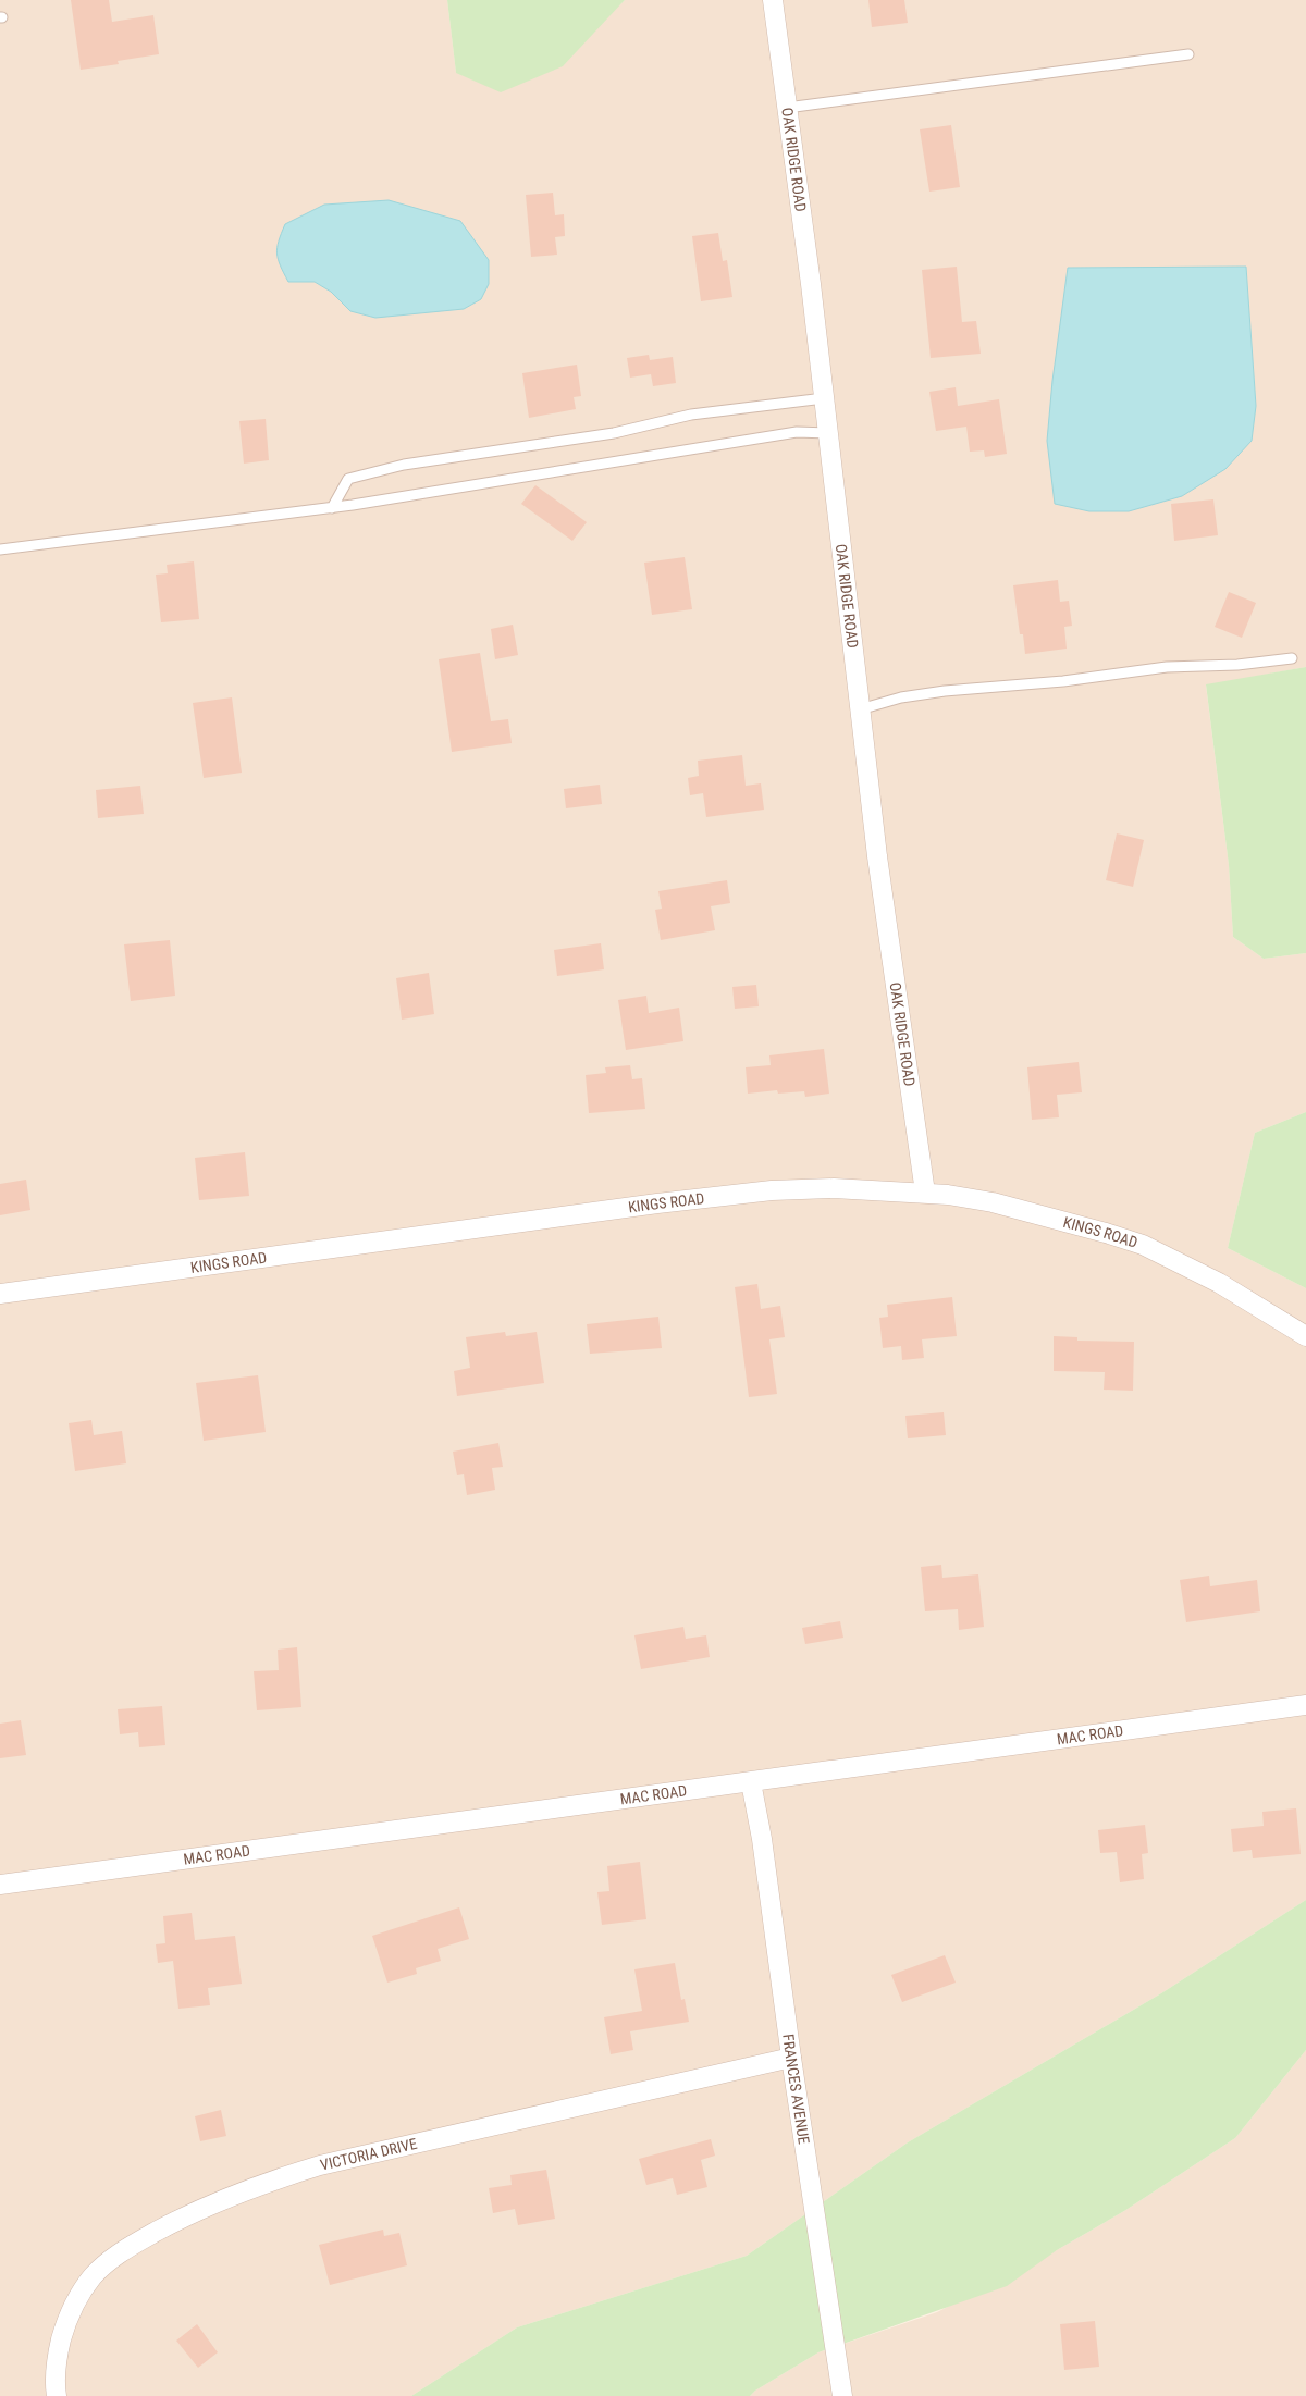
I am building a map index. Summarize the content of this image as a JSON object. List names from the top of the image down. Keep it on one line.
{"streets":{"street":["OAK RIDGE ROAD","KINGS ROAD","MAC ROAD","FRANCES AVENUE","VICTORIA DRIVE"]},"crossings":[["OAK RIDGE ROAD","KINGS ROAD"],["MAC ROAD","FRANCES AVENUE"],["FRANCES AVENUE","VICTORIA DRIVE"]]}
